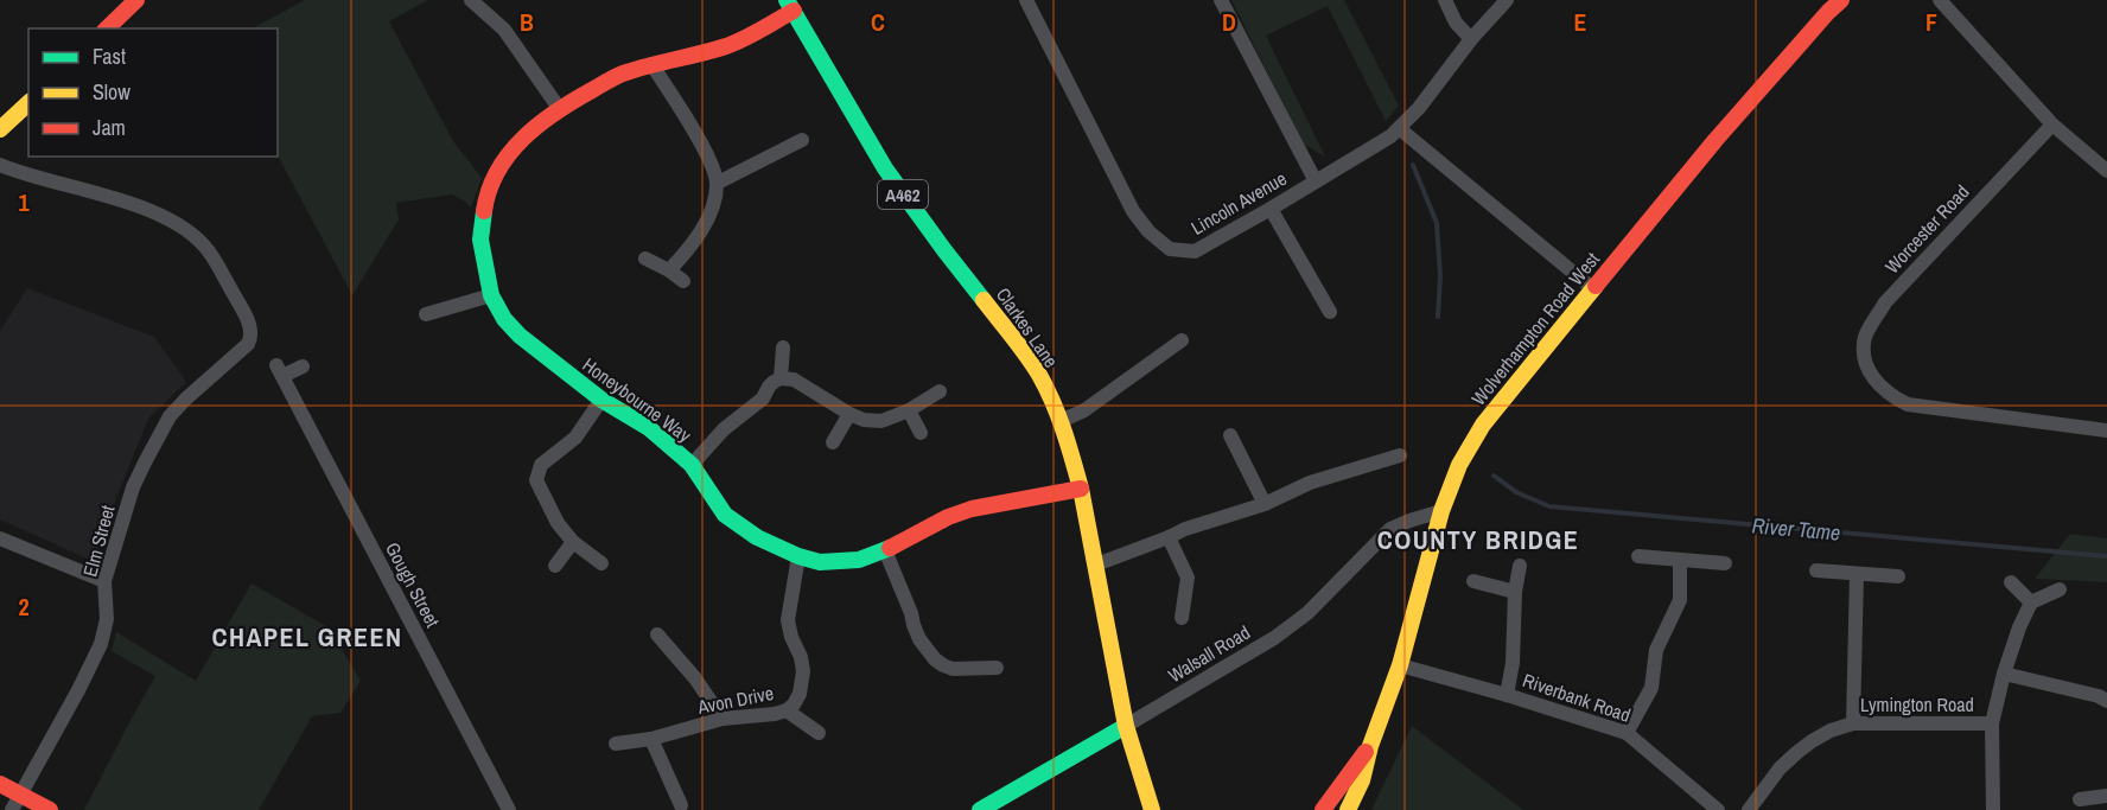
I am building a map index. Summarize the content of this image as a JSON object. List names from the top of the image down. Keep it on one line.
{"streets":{"main road":["A462","Clarkes Lane","Wolverhampton Road West","Honeybourne Way","Walsall Road"],"street":["Lincoln Avenue","Worcester Road","Elm Street","Gough Street","Riverbank Road","Avon Drive","Lymington Road"]},"crossings":[["A462","Clarkes Lane"],["A462","Walsall Road"],["Clarkes Lane","Honeybourne Way"],["Clarkes Lane","Walsall Road"],["Wolverhampton Road West","Walsall Road"],["Wolverhampton Road West","Riverbank Road"],["Honeybourne Way","Avon Drive"]],"districts":["COUNTY BRIDGE","CHAPEL GREEN"],"water":["River Tame"],"legend":["Fast","Slow","Jam"],"grid":{"columns":["B","C","D","E","F"],"rows":["1","2"]}}
